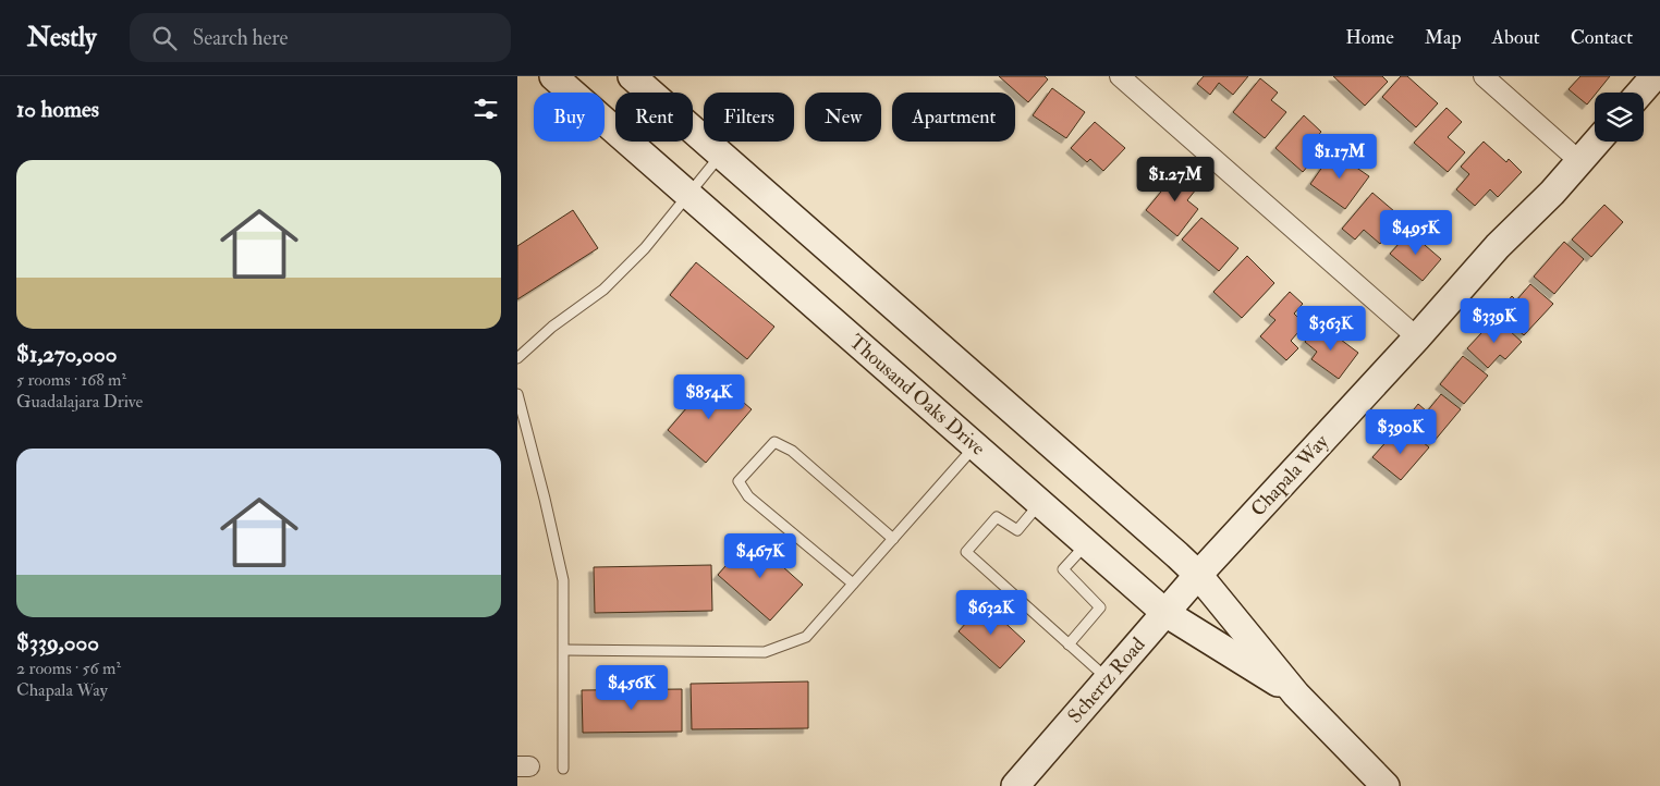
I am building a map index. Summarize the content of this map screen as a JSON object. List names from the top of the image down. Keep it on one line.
{"streets":{"main road":["Thousand Oaks Drive","Chapala Way","Schertz Road"]},"crossings":[["Thousand Oaks Drive","Chapala Way"],["Thousand Oaks Drive","Schertz Road"],["Chapala Way","Schertz Road"]],"page":{"header":"Nestly","search":"Search here","nav":["Home","Map","About","Contact"],"heading":"10 homes","chip":["Buy","Rent","Filters","New","Apartment"],"price":["$1.17M","$1.27M","$495K","$339K","$363K","$854K","$390K","$467K","$632K","$456K"],"list":[{"name":"$1,270,000","note":"5 rooms · 168 m² · Guadalajara Drive"},{"name":"$339,000","note":"2 rooms · 56 m² · Chapala Way"}]}}
